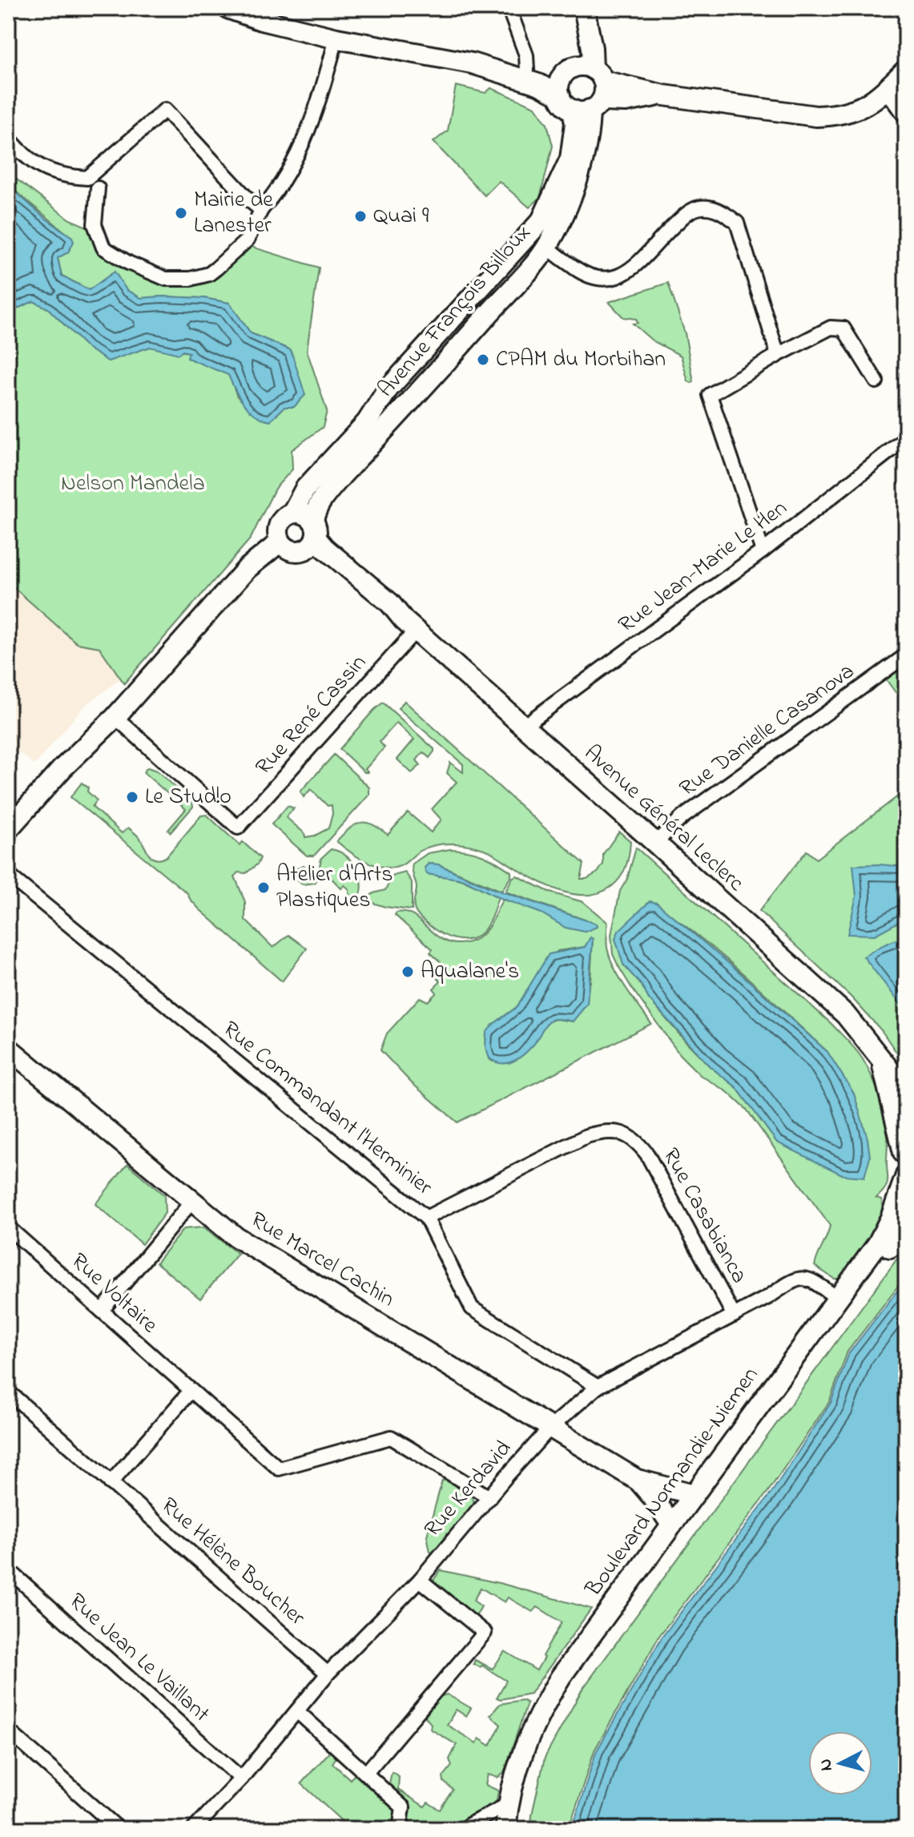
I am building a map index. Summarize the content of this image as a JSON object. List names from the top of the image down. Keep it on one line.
{"streets":{"street":["Avenue François Billoux","Rue Jean-Marie Le Hen","Rue René Cassin","Rue Danielle Casanova","Avenue Général Leclerc","Rue Commandant l'Herminier","Rue Casabianca","Rue Marcel Cachin","Rue Voltaire","Boulevard Normandie-Niemen","Rue Kerdavid","Rue Hélène Boucher","Rue Jean Le Vaillant"]},"crossings":[["Avenue François Billoux","Avenue Général Leclerc"],["Rue Jean-Marie Le Hen","Avenue Général Leclerc"],["Rue René Cassin","Avenue Général Leclerc"],["Rue Danielle Casanova","Avenue Général Leclerc"],["Rue Commandant l'Herminier","Rue Casabianca"],["Rue Commandant l'Herminier","Rue Kerdavid"],["Rue Casabianca","Rue Kerdavid"],["Rue Marcel Cachin","Boulevard Normandie-Niemen"],["Rue Marcel Cachin","Rue Kerdavid"],["Rue Voltaire","Rue Kerdavid"],["Boulevard Normandie-Niemen","Rue Kerdavid"],["Rue Kerdavid","Rue Hélène Boucher"],["Rue Kerdavid","Rue Jean Le Vaillant"]],"parks":["Nelson Mandela"],"places":["Mairie de Lanester","Quai 9","CPAM du Morbihan","Le Stud!o","Atelier d'Arts Plastiques","Aqualane's"],"north":"left"}
